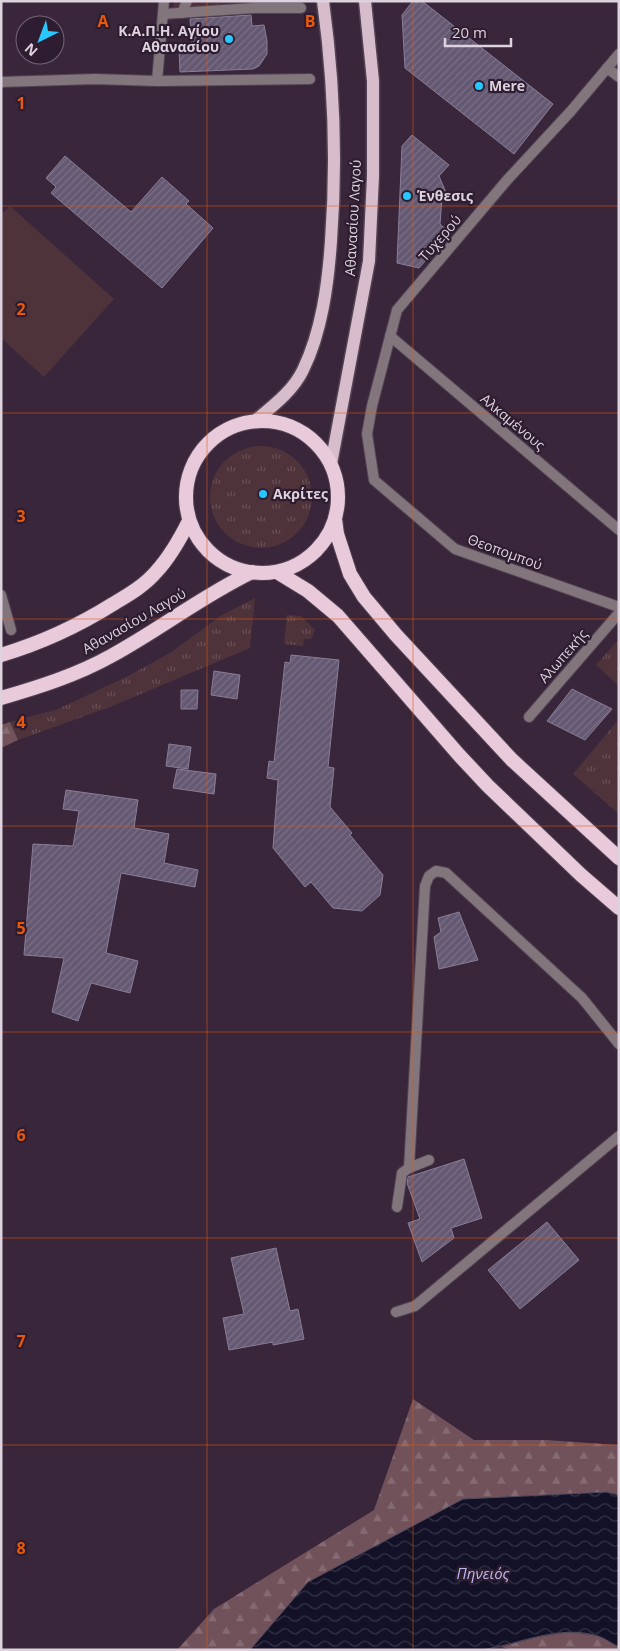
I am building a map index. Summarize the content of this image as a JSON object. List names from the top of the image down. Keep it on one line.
{"streets":{"highway":["Αθανασίου Λαγού"],"street":["Τυχερού","Αλκαμένους","Θεοπομπού","Αλωπεκής"]},"crossings":[["Τυχερού","Αλκαμένους"],["Τυχερού","Θεοπομπού"]],"water":["Πηνειός"],"places":["Κ.Α.Π.Η. Αγίου Αθανασίου","Mere","Ένθεσις","Ακρίτες"],"scale_bar":"20 m","north":"bottom left","grid":{"columns":["A","B"],"rows":["1","2","3","4","5","6","7","8"]}}
